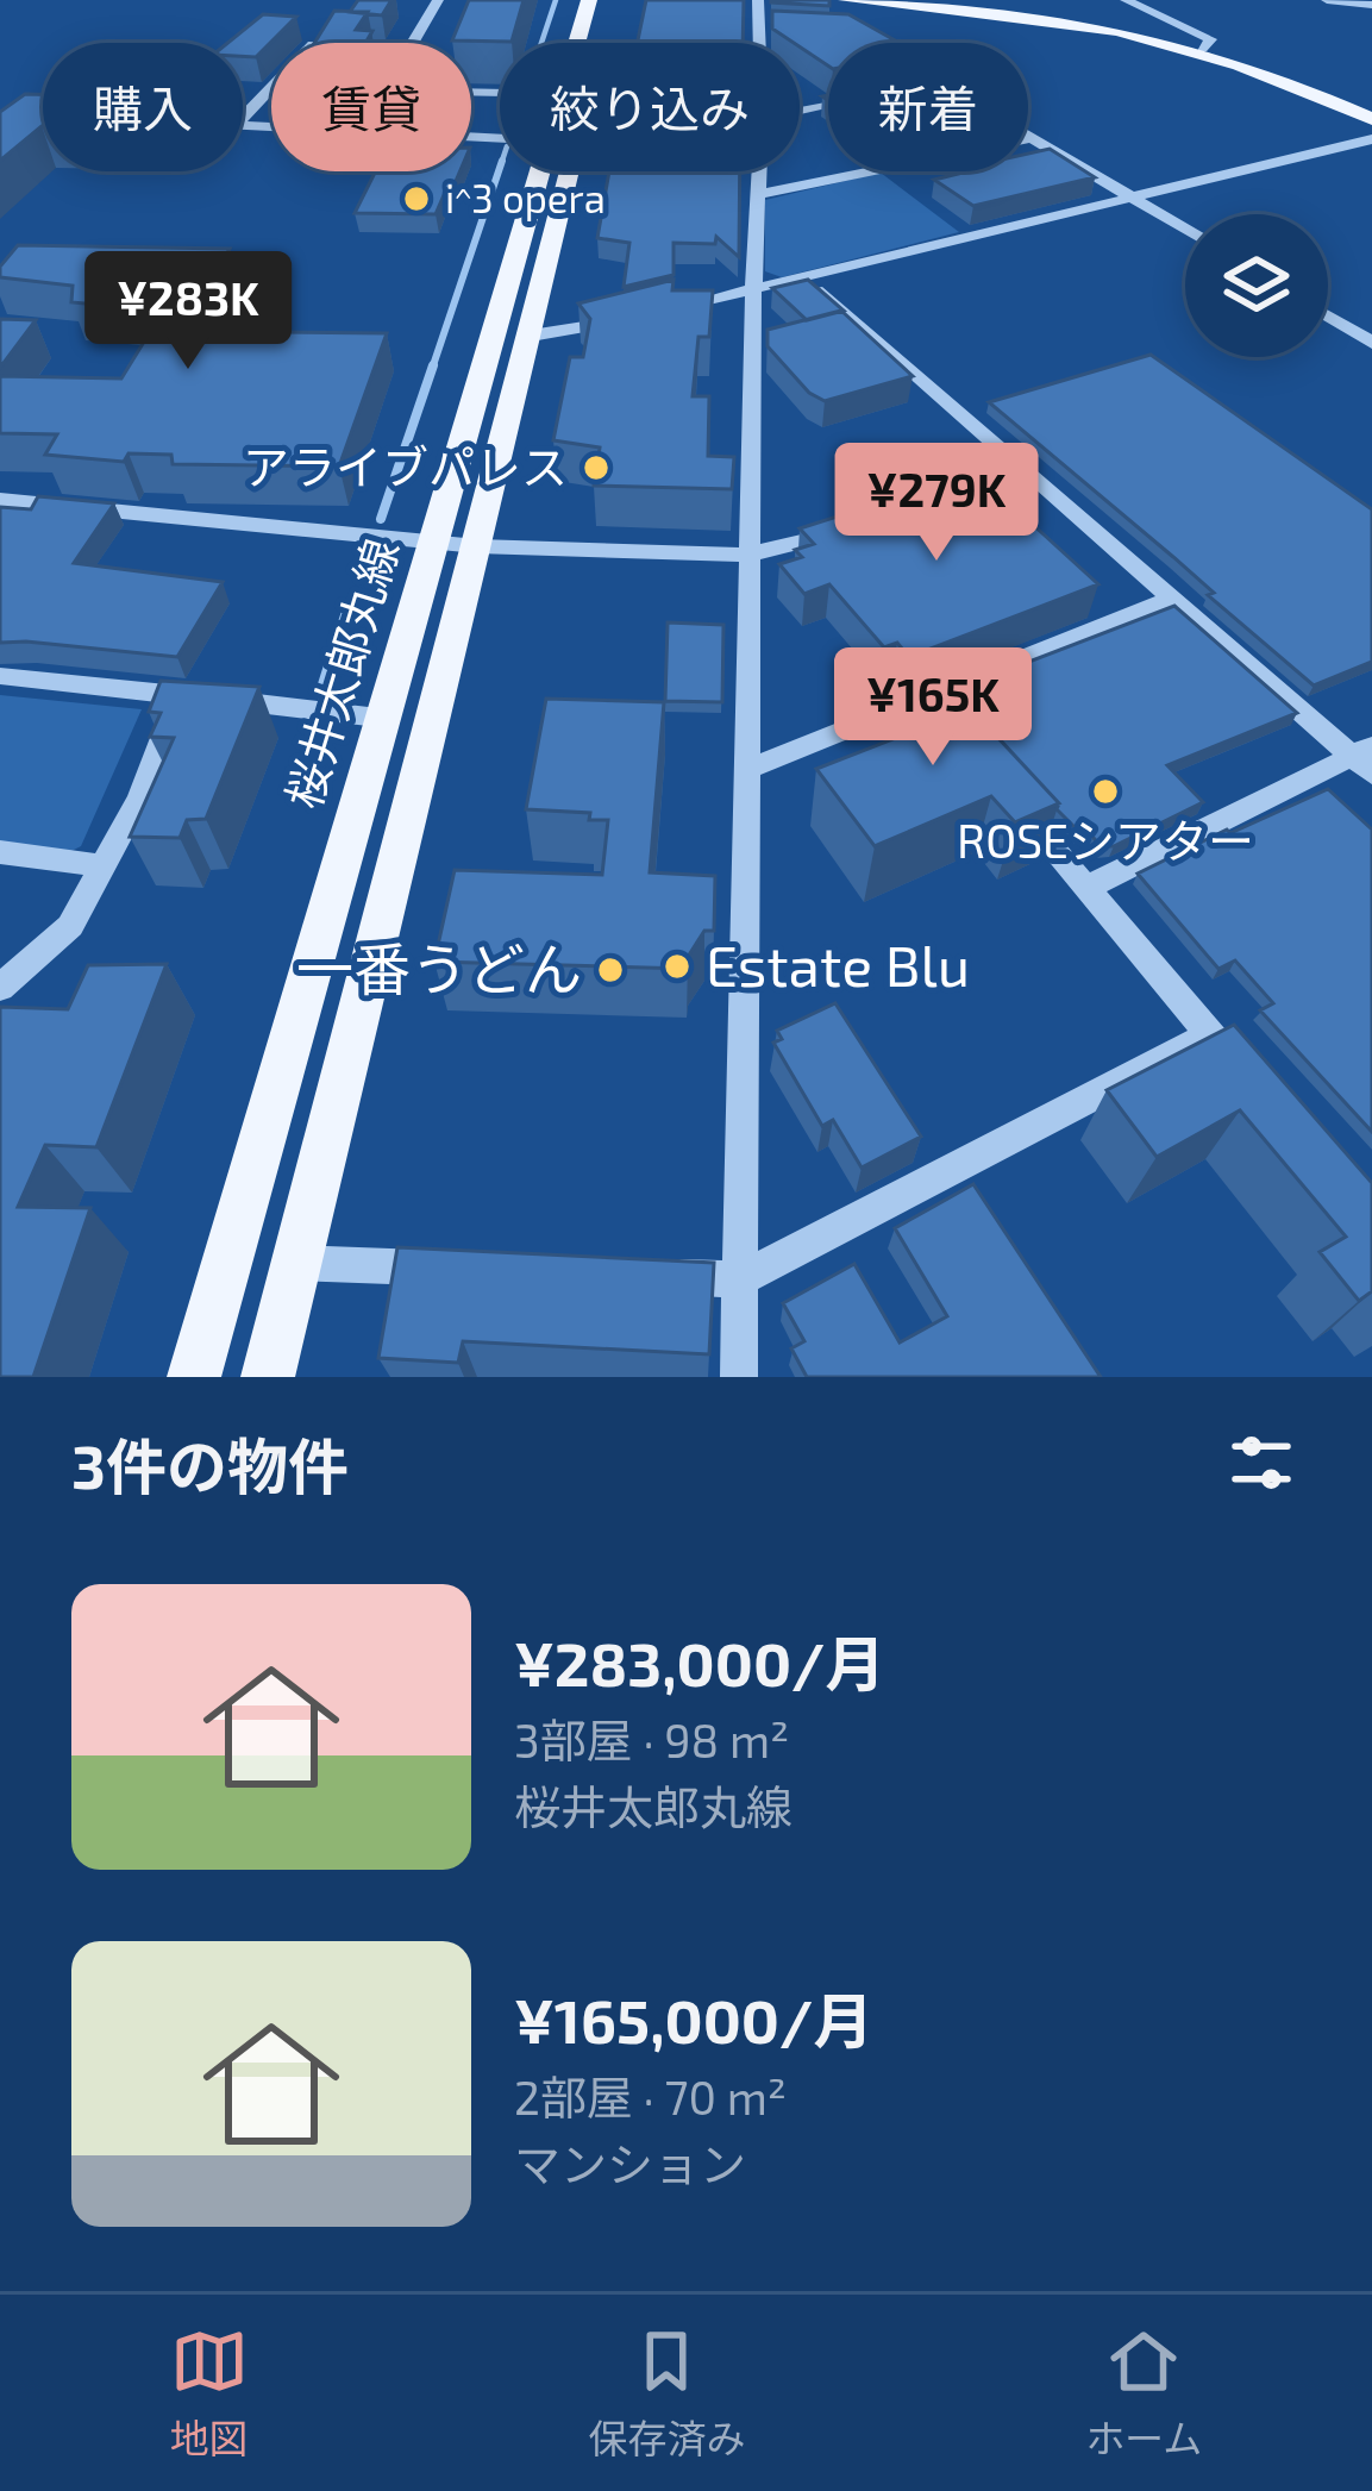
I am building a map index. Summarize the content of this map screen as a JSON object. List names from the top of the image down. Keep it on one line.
{"streets":{"main road":["桜井太郎丸線"]},"places":["i^3 opera","アライブパレス","ROSEシアター","Estate Blu","一番うどん"],"page":{"chip":["購入","賃貸","絞り込み","新着"],"price":["¥283K","¥279K","¥165K"],"heading":"3件の物件","list":[{"name":"¥283,000/月","note":"3部屋 · 98 m² · 桜井太郎丸線"},{"name":"¥165,000/月","note":"2部屋 · 70 m² · マンション"}],"tabs":["地図","保存済み","ホーム"]}}
